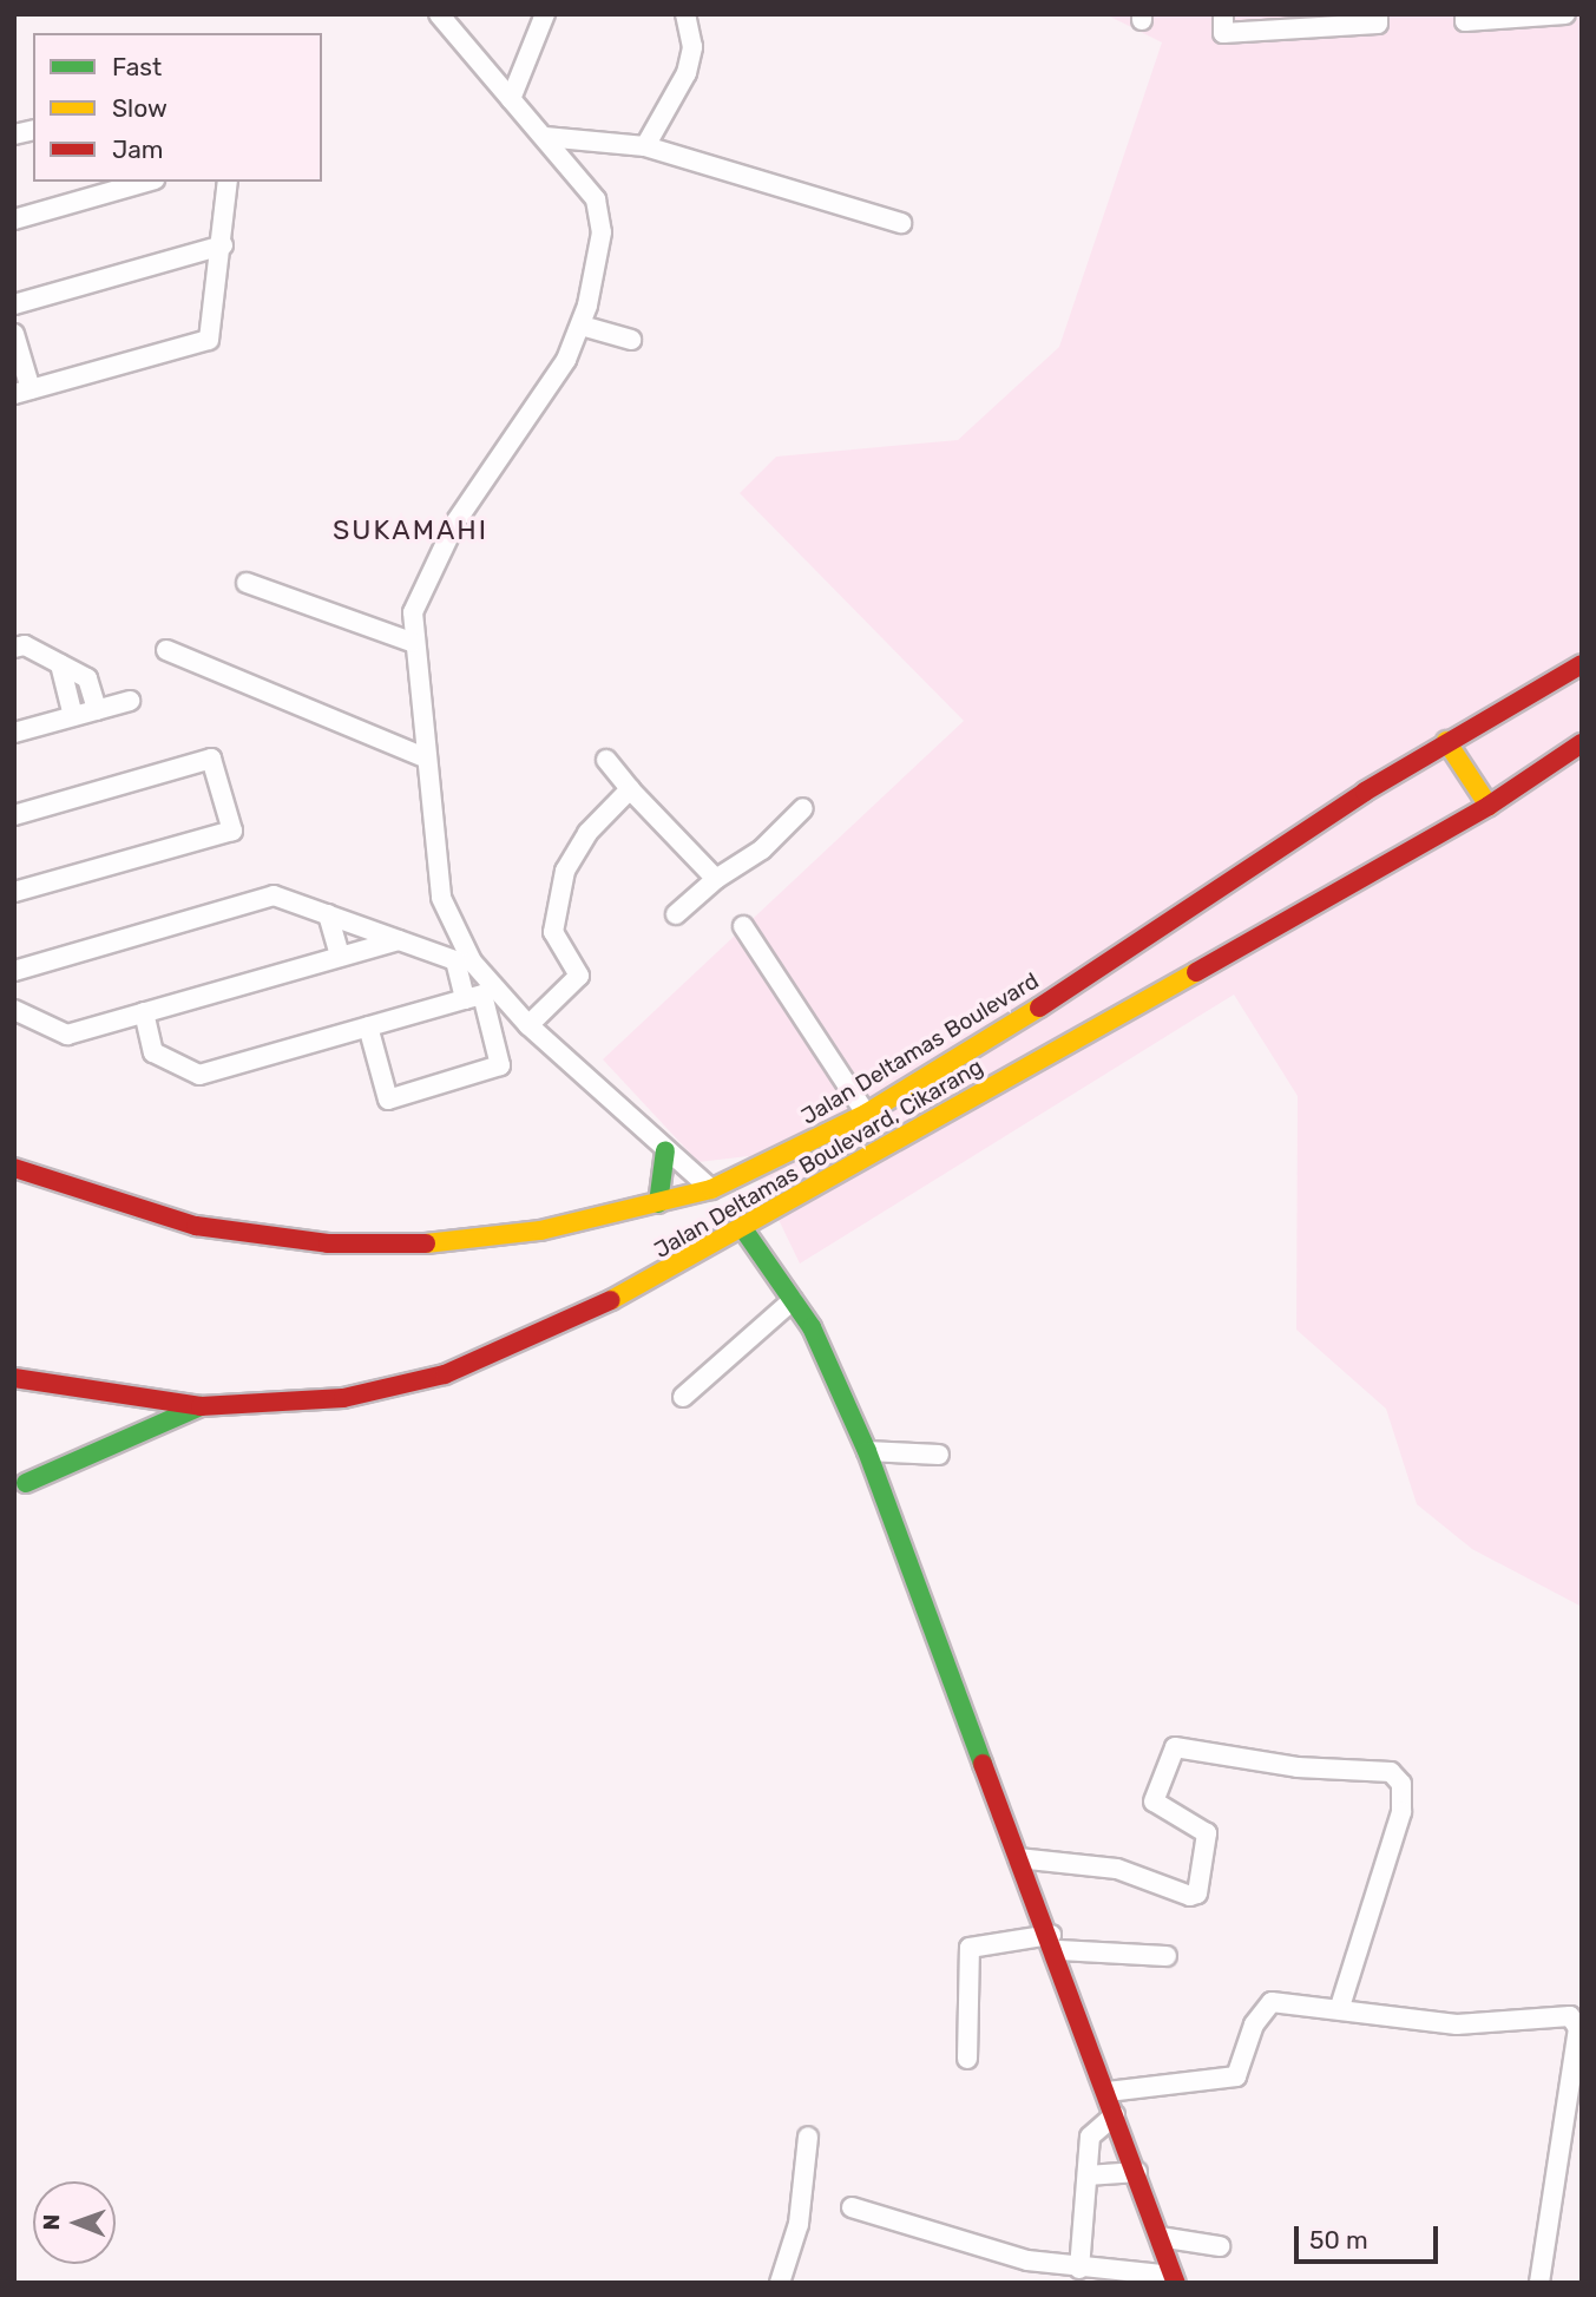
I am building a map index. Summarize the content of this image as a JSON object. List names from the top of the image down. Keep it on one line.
{"streets":{"street":["Jalan Deltamas Boulevard","Jalan Deltamas Boulevard, Cikarang"]},"districts":["SUKAMAHI"],"legend":["Fast","Slow","Jam"],"scale_bar":"50 m","north":"left"}
